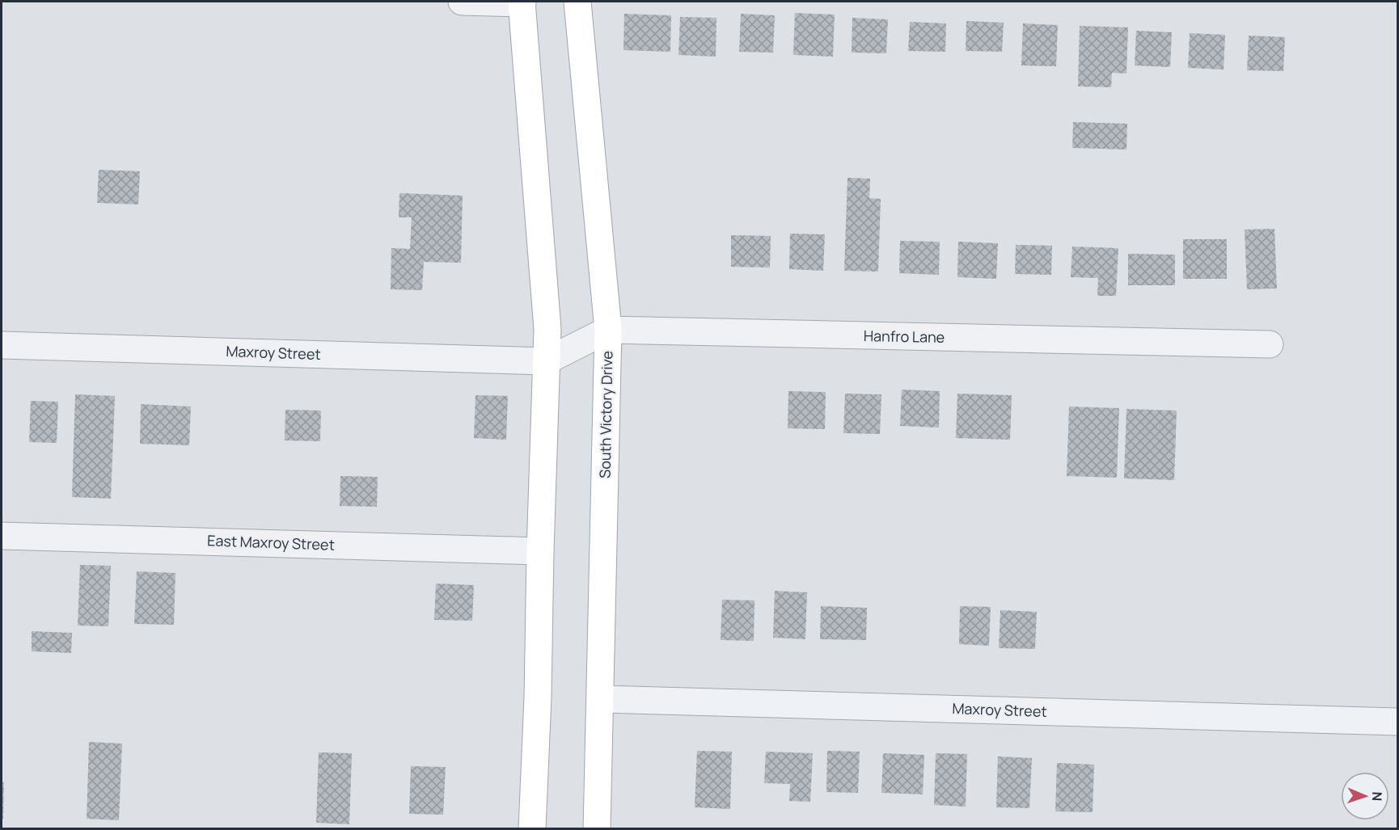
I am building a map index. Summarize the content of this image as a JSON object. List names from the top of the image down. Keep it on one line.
{"streets":{"main road":["South Victory Drive"],"street":["Hanfro Lane","Maxroy Street","East Maxroy Street"]},"crossings":[["Hanfro Lane","Maxroy Street"],["Hanfro Lane","South Victory Drive"],["Maxroy Street","South Victory Drive"]],"north":"right"}
